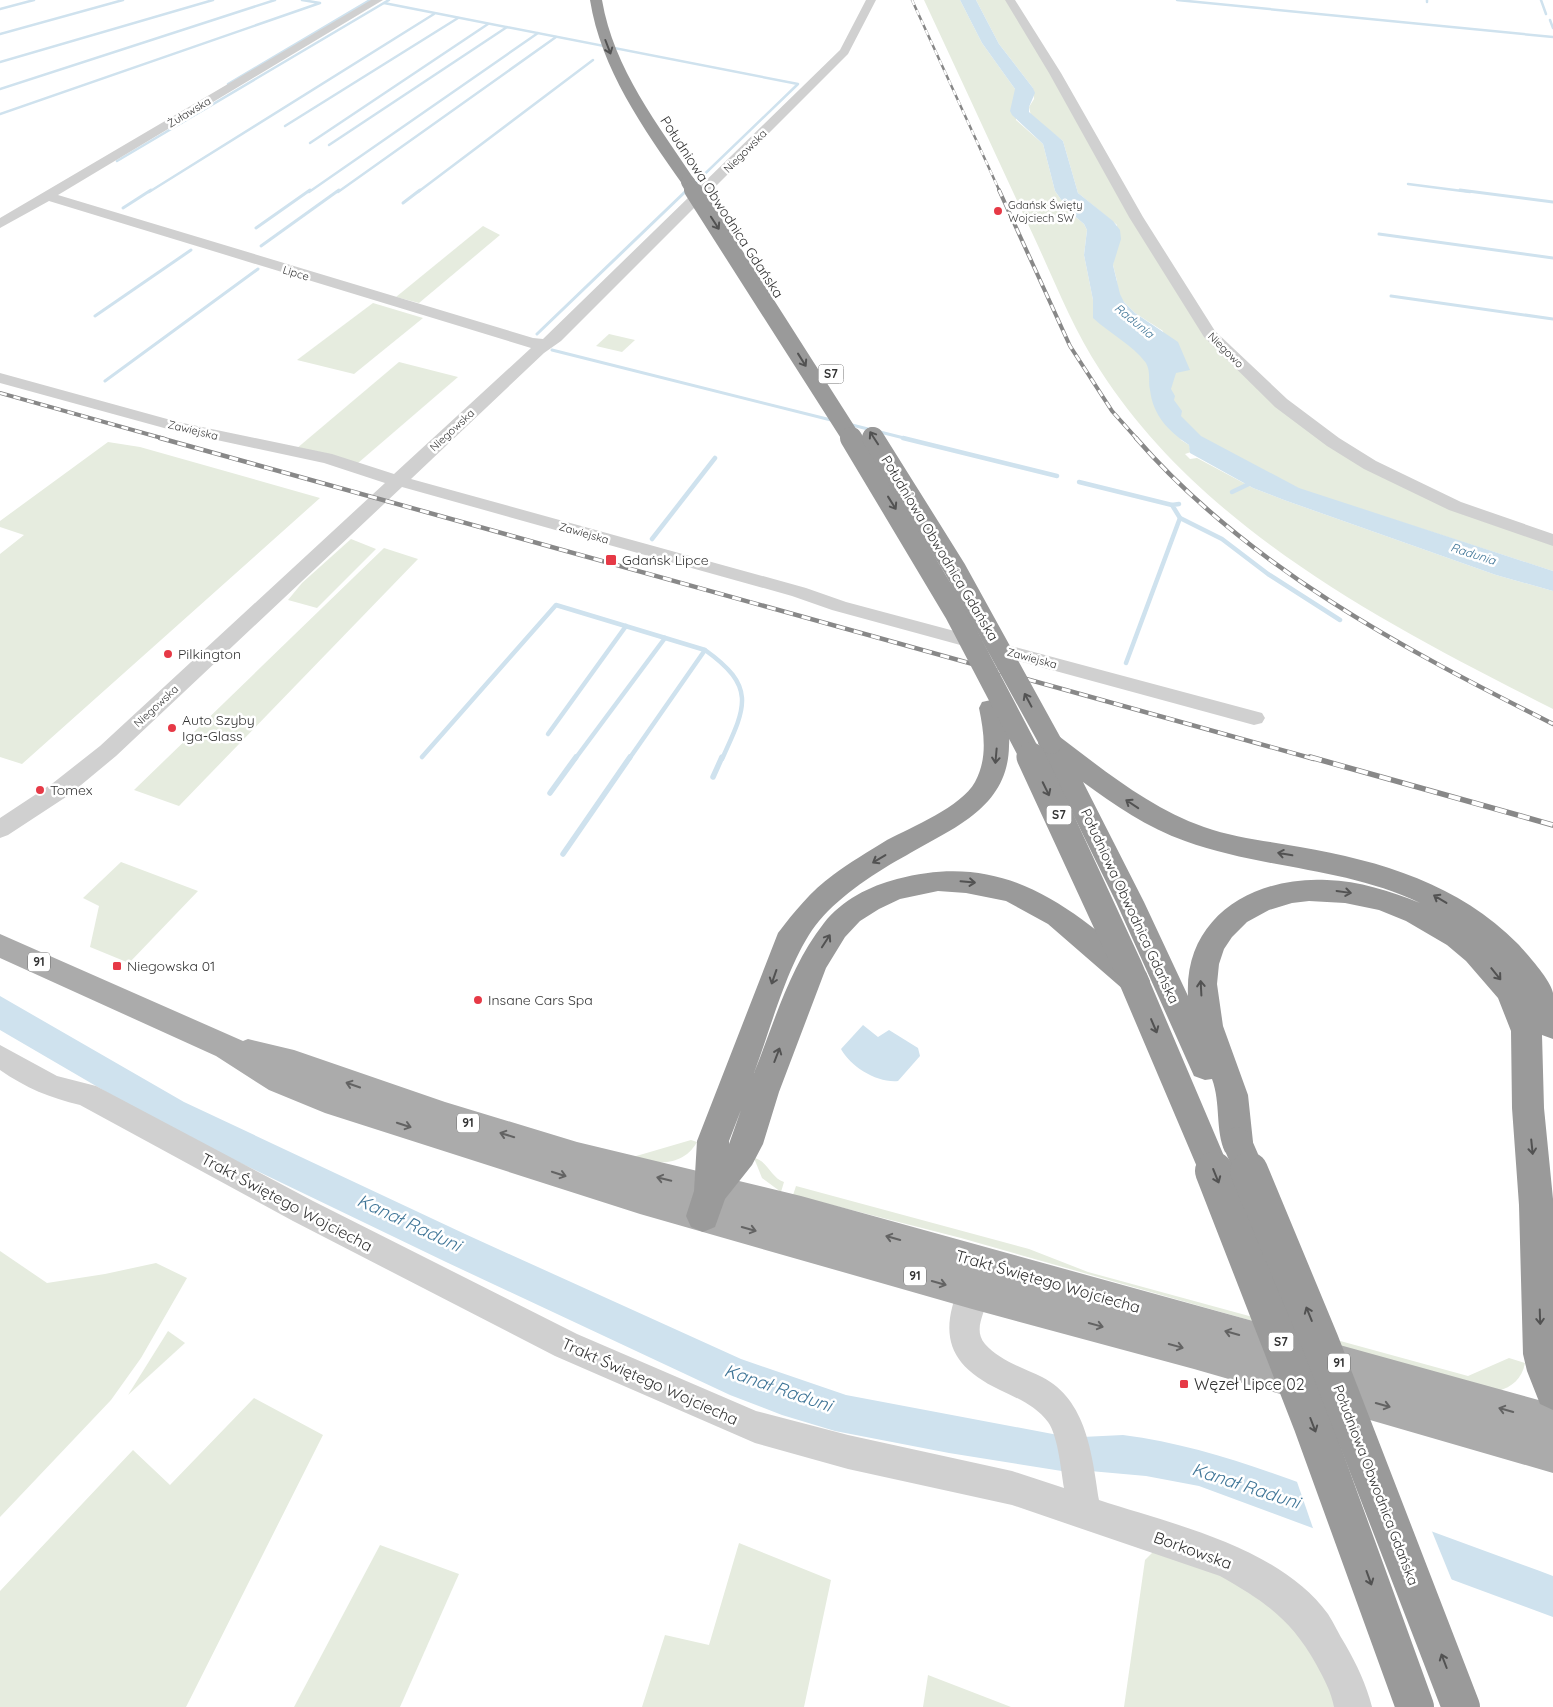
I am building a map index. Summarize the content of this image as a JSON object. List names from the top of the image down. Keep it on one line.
{"streets":{"highway":["Południowa Obwodnica Gdańska","S7"],"main road":["91","Trakt Świętego Wojciecha"],"street":["Żuławska","Niegowska","Lipce","Niegowo","Zawiejska","Borkowska"]},"crossings":[["Żuławska","Lipce"],["Niegowska","Lipce"],["Niegowska","Zawiejska"],["Południowa Obwodnica Gdańska","S7"],["Trakt Świętego Wojciecha","Borkowska"]],"water":["Radunia","Kanał Raduni"],"places":{"other":["Gdańsk Święty Wojciech SW","Pilkington","Auto Szyby Iga-Glass","Tomex","Insane Cars Spa"],"transit":["Gdańsk Lipce","Niegowska 01","Węzeł Lipce 02"]}}
